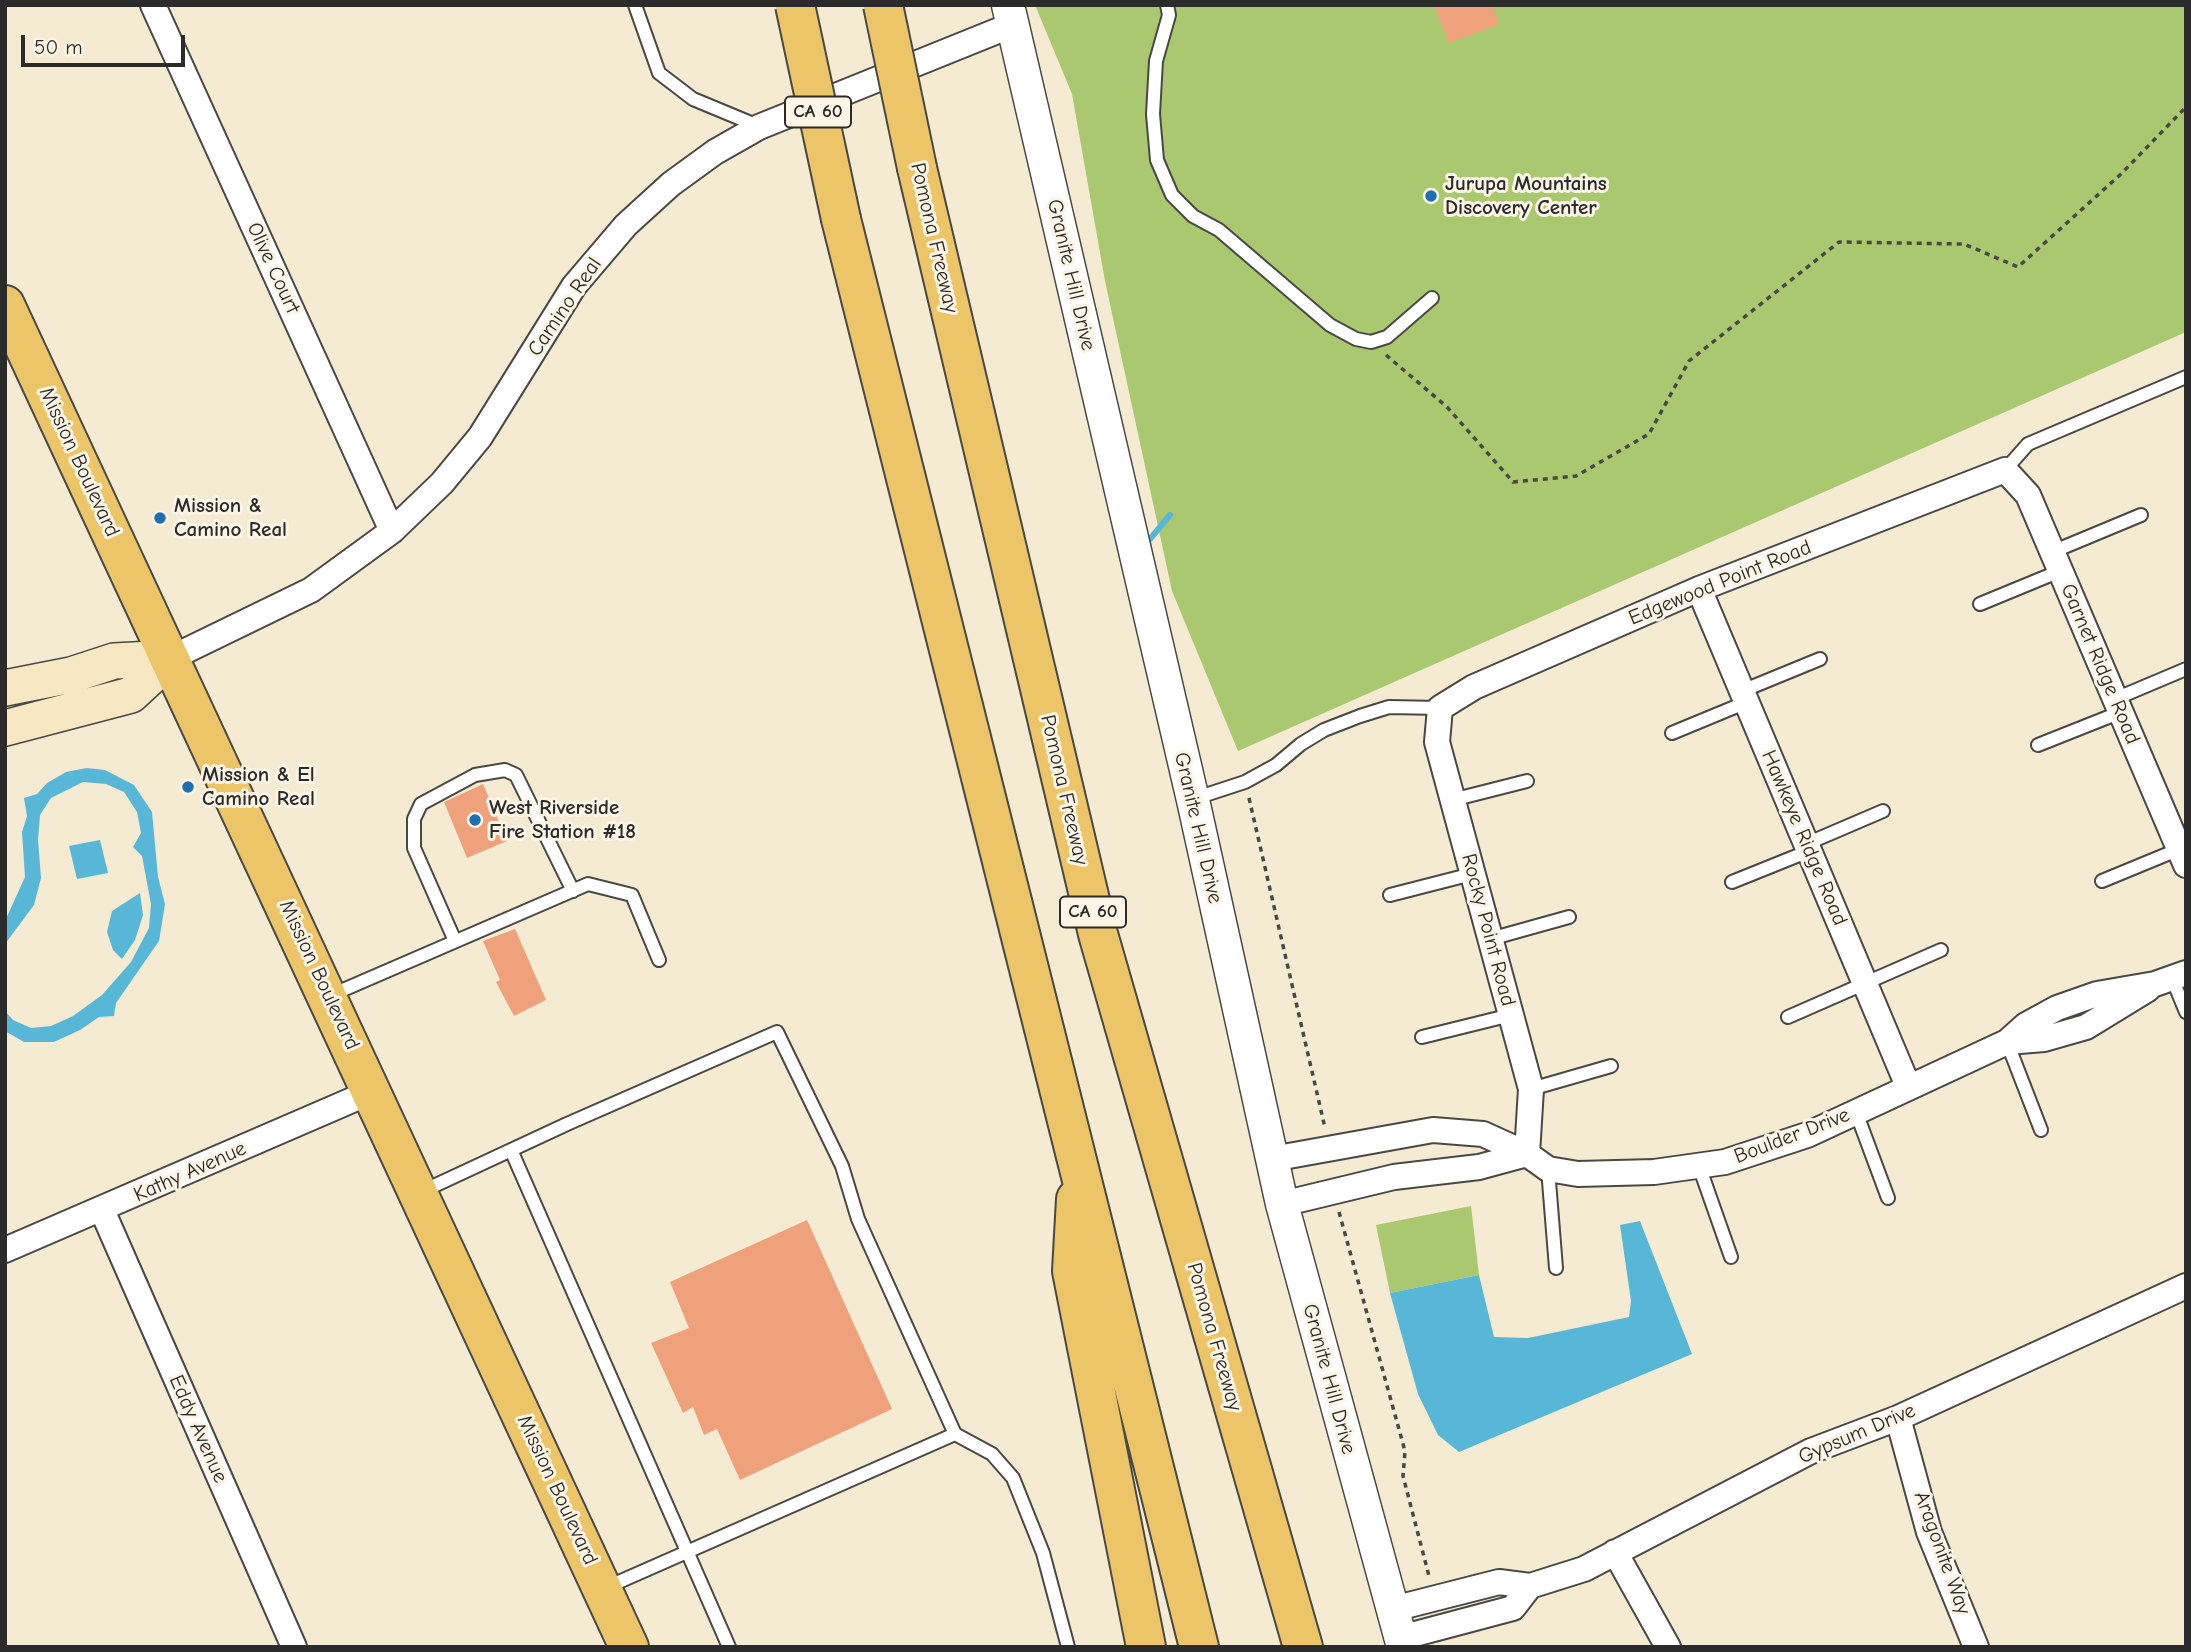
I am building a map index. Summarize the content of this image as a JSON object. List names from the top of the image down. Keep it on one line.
{"streets":{"main road":["CA 60","Pomona Freeway","Camino Real","Mission Boulevard"],"street":["Olive Court","Granite Hill Drive","Edgewood Point Road","Garnet Ridge Road","Hawkeye Ridge Road","Rocky Point Road","Boulder Drive","Kathy Avenue","Eddy Avenue","Gypsum Drive","Aragonite Way"]},"crossings":[["Olive Court","Camino Real"],["Granite Hill Drive","Camino Real"],["Granite Hill Drive","Boulder Drive"],["Granite Hill Drive","Gypsum Drive"],["Camino Real","Mission Boulevard"],["Mission Boulevard","Kathy Avenue"],["Edgewood Point Road","Garnet Ridge Road"],["Edgewood Point Road","Hawkeye Ridge Road"],["Edgewood Point Road","Rocky Point Road"],["Hawkeye Ridge Road","Boulder Drive"],["Rocky Point Road","Boulder Drive"],["Kathy Avenue","Eddy Avenue"],["Gypsum Drive","Aragonite Way"]],"places":["Jurupa Mountains Discovery Center","Mission & Camino Real","Mission & El Camino Real","West Riverside Fire Station #18"],"scale_bar":"50 m"}
